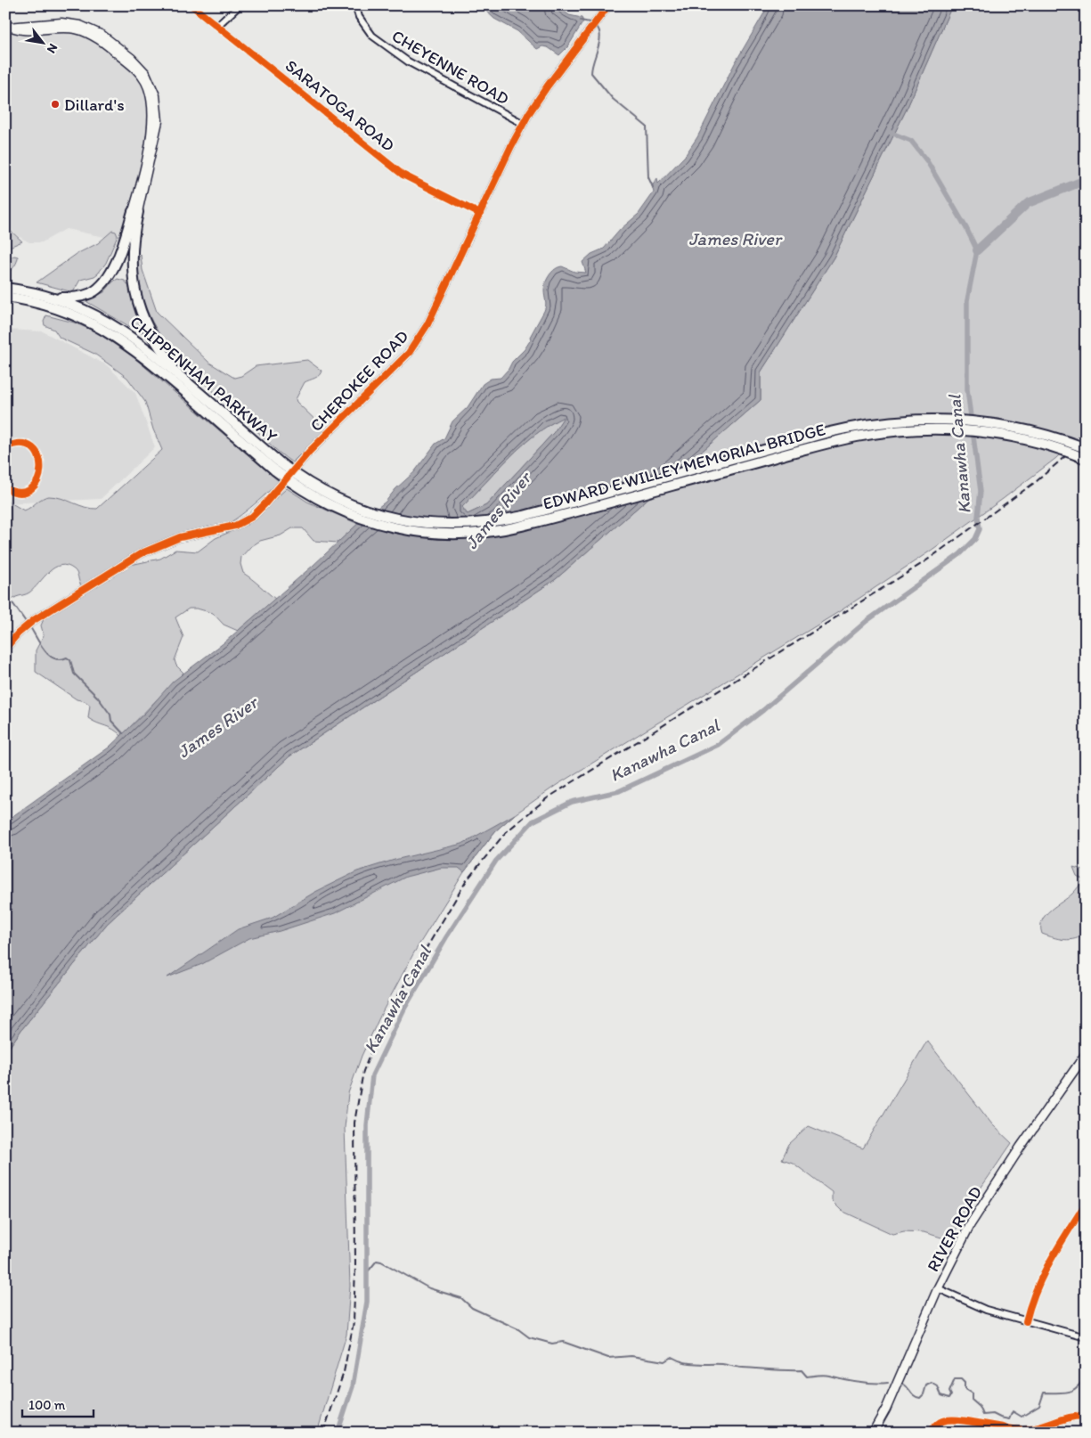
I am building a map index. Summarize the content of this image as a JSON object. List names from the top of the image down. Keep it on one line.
{"streets":{"highway":["CHIPPENHAM PARKWAY","EDWARD E WILLEY MEMORIAL BRIDGE"],"main road":["RIVER ROAD"],"street":["CHEYENNE ROAD","SARATOGA ROAD","CHEROKEE ROAD"]},"crossings":[["CHEYENNE ROAD","CHEROKEE ROAD"],["SARATOGA ROAD","CHEROKEE ROAD"],["CHIPPENHAM PARKWAY","EDWARD E WILLEY MEMORIAL BRIDGE"]],"water":["James River","Kanawha Canal"],"places":["Dillard's"],"scale_bar":"100 m","north":"bottom right"}
